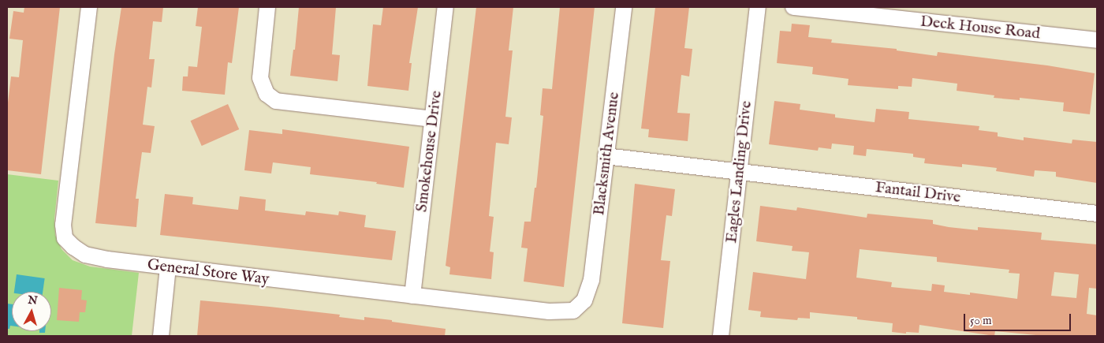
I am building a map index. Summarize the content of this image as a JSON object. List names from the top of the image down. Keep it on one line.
{"streets":{"street":["Deck House Road","Smokehouse Drive","Blacksmith Avenue","Eagles Landing Drive","Fantail Drive","General Store Way"]},"crossings":[["Smokehouse Drive","General Store Way"],["Blacksmith Avenue","Fantail Drive"],["Blacksmith Avenue","General Store Way"],["Eagles Landing Drive","Fantail Drive"]],"scale_bar":"50 m","north":"top"}
